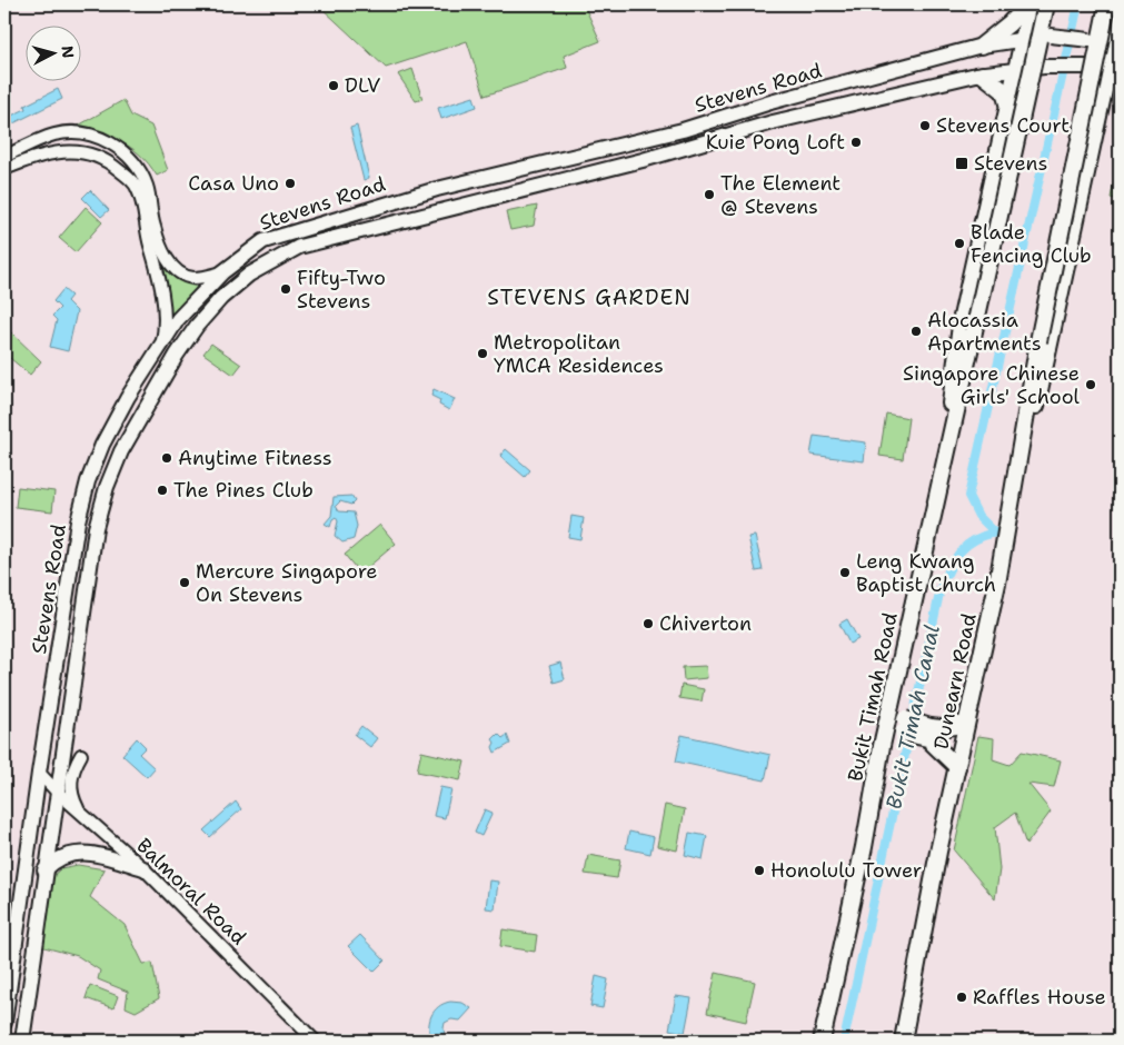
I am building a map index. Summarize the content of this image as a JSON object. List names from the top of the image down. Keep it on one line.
{"streets":{"highway":["Dunearn Road","Bukit Timah Road"],"main road":["Stevens Road"],"street":["Balmoral Road"]},"crossings":[["Stevens Road","Balmoral Road"]],"districts":["STEVENS GARDEN"],"water":["Bukit Timah Canal"],"places":{"other":["DLV","Stevens Court","Kuie Pong Loft","Casa Uno","The Element @ Stevens","Blade Fencing Club","Fifty-Two Stevens","Alocassia Apartments","Metropolitan YMCA Residences","Singapore Chinese Girls' School","Anytime Fitness","The Pines Club","Leng Kwang Baptist Church","Mercure Singapore On Stevens","Chiverton","Honolulu Tower","Raffles House"],"transit":["Stevens"]},"north":"right"}
